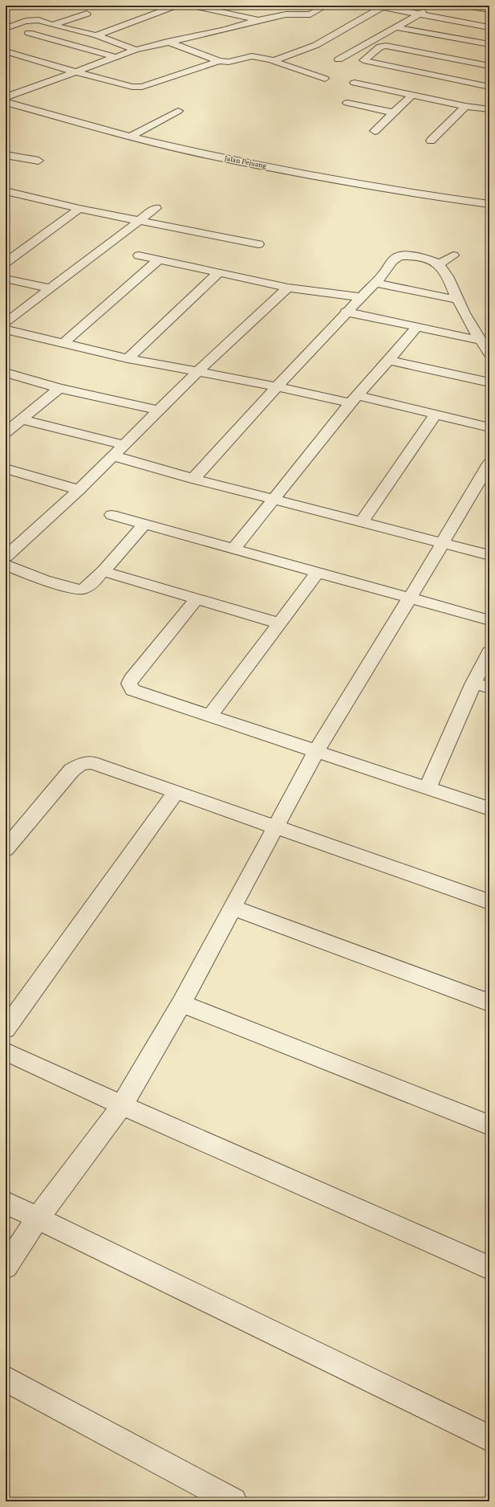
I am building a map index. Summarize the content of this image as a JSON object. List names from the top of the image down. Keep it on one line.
{"streets":{"street":["Jalan Pejuang"]}}
